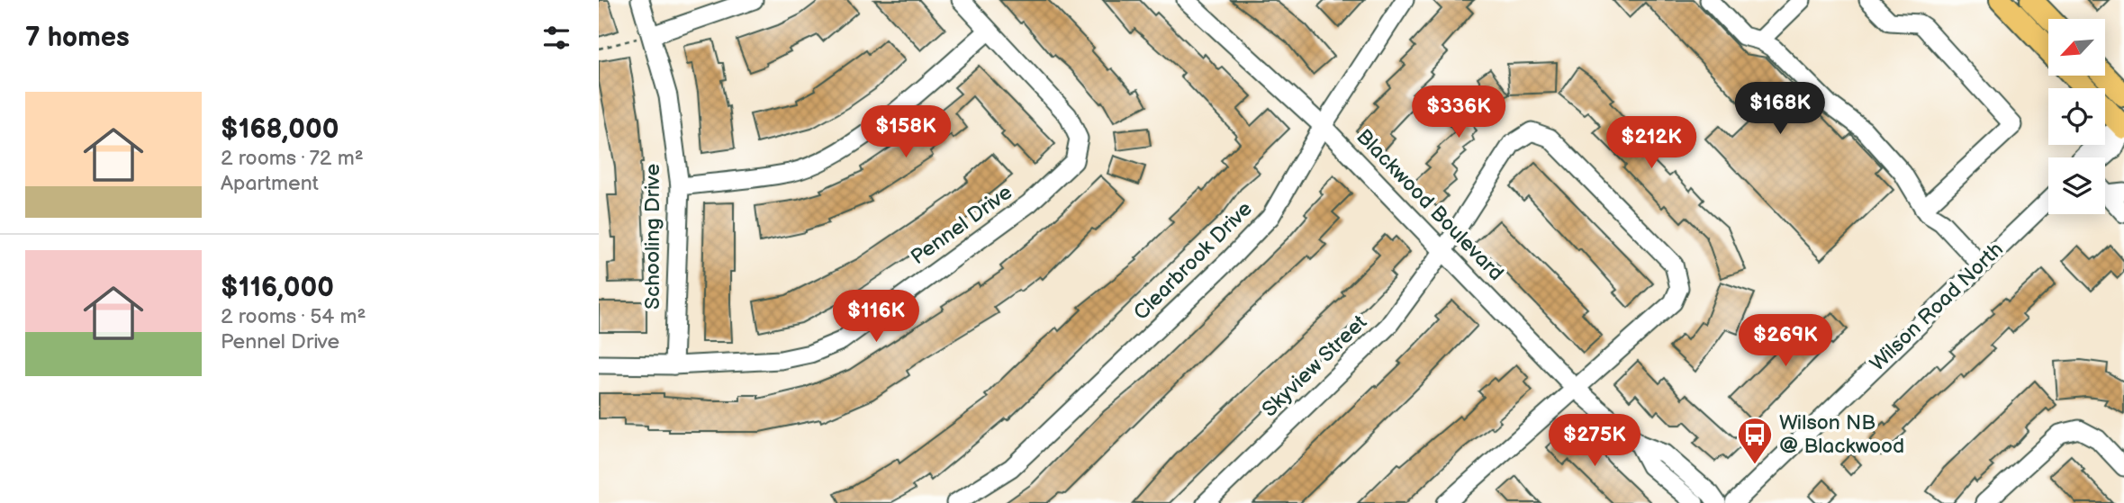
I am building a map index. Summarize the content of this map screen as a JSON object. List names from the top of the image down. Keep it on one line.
{"streets":{"street":["Blackwood Boulevard","Pennel Drive","Schooling Drive","Clearbrook Drive","Wilson Road North","Skyview Street"]},"crossings":[["Blackwood Boulevard","Clearbrook Drive"],["Blackwood Boulevard","Skyview Street"],["Pennel Drive","Schooling Drive"]],"places":{"bus stop":["Wilson NB @ Blackwood"]},"north":"bottom left","page":{"heading":"7 homes","list":[{"name":"$168,000","note":"2 rooms · 72 m² · Apartment"},{"name":"$116,000","note":"2 rooms · 54 m² · Pennel Drive"}],"price":["$168K","$336K","$158K","$212K","$116K","$269K","$275K"]}}
